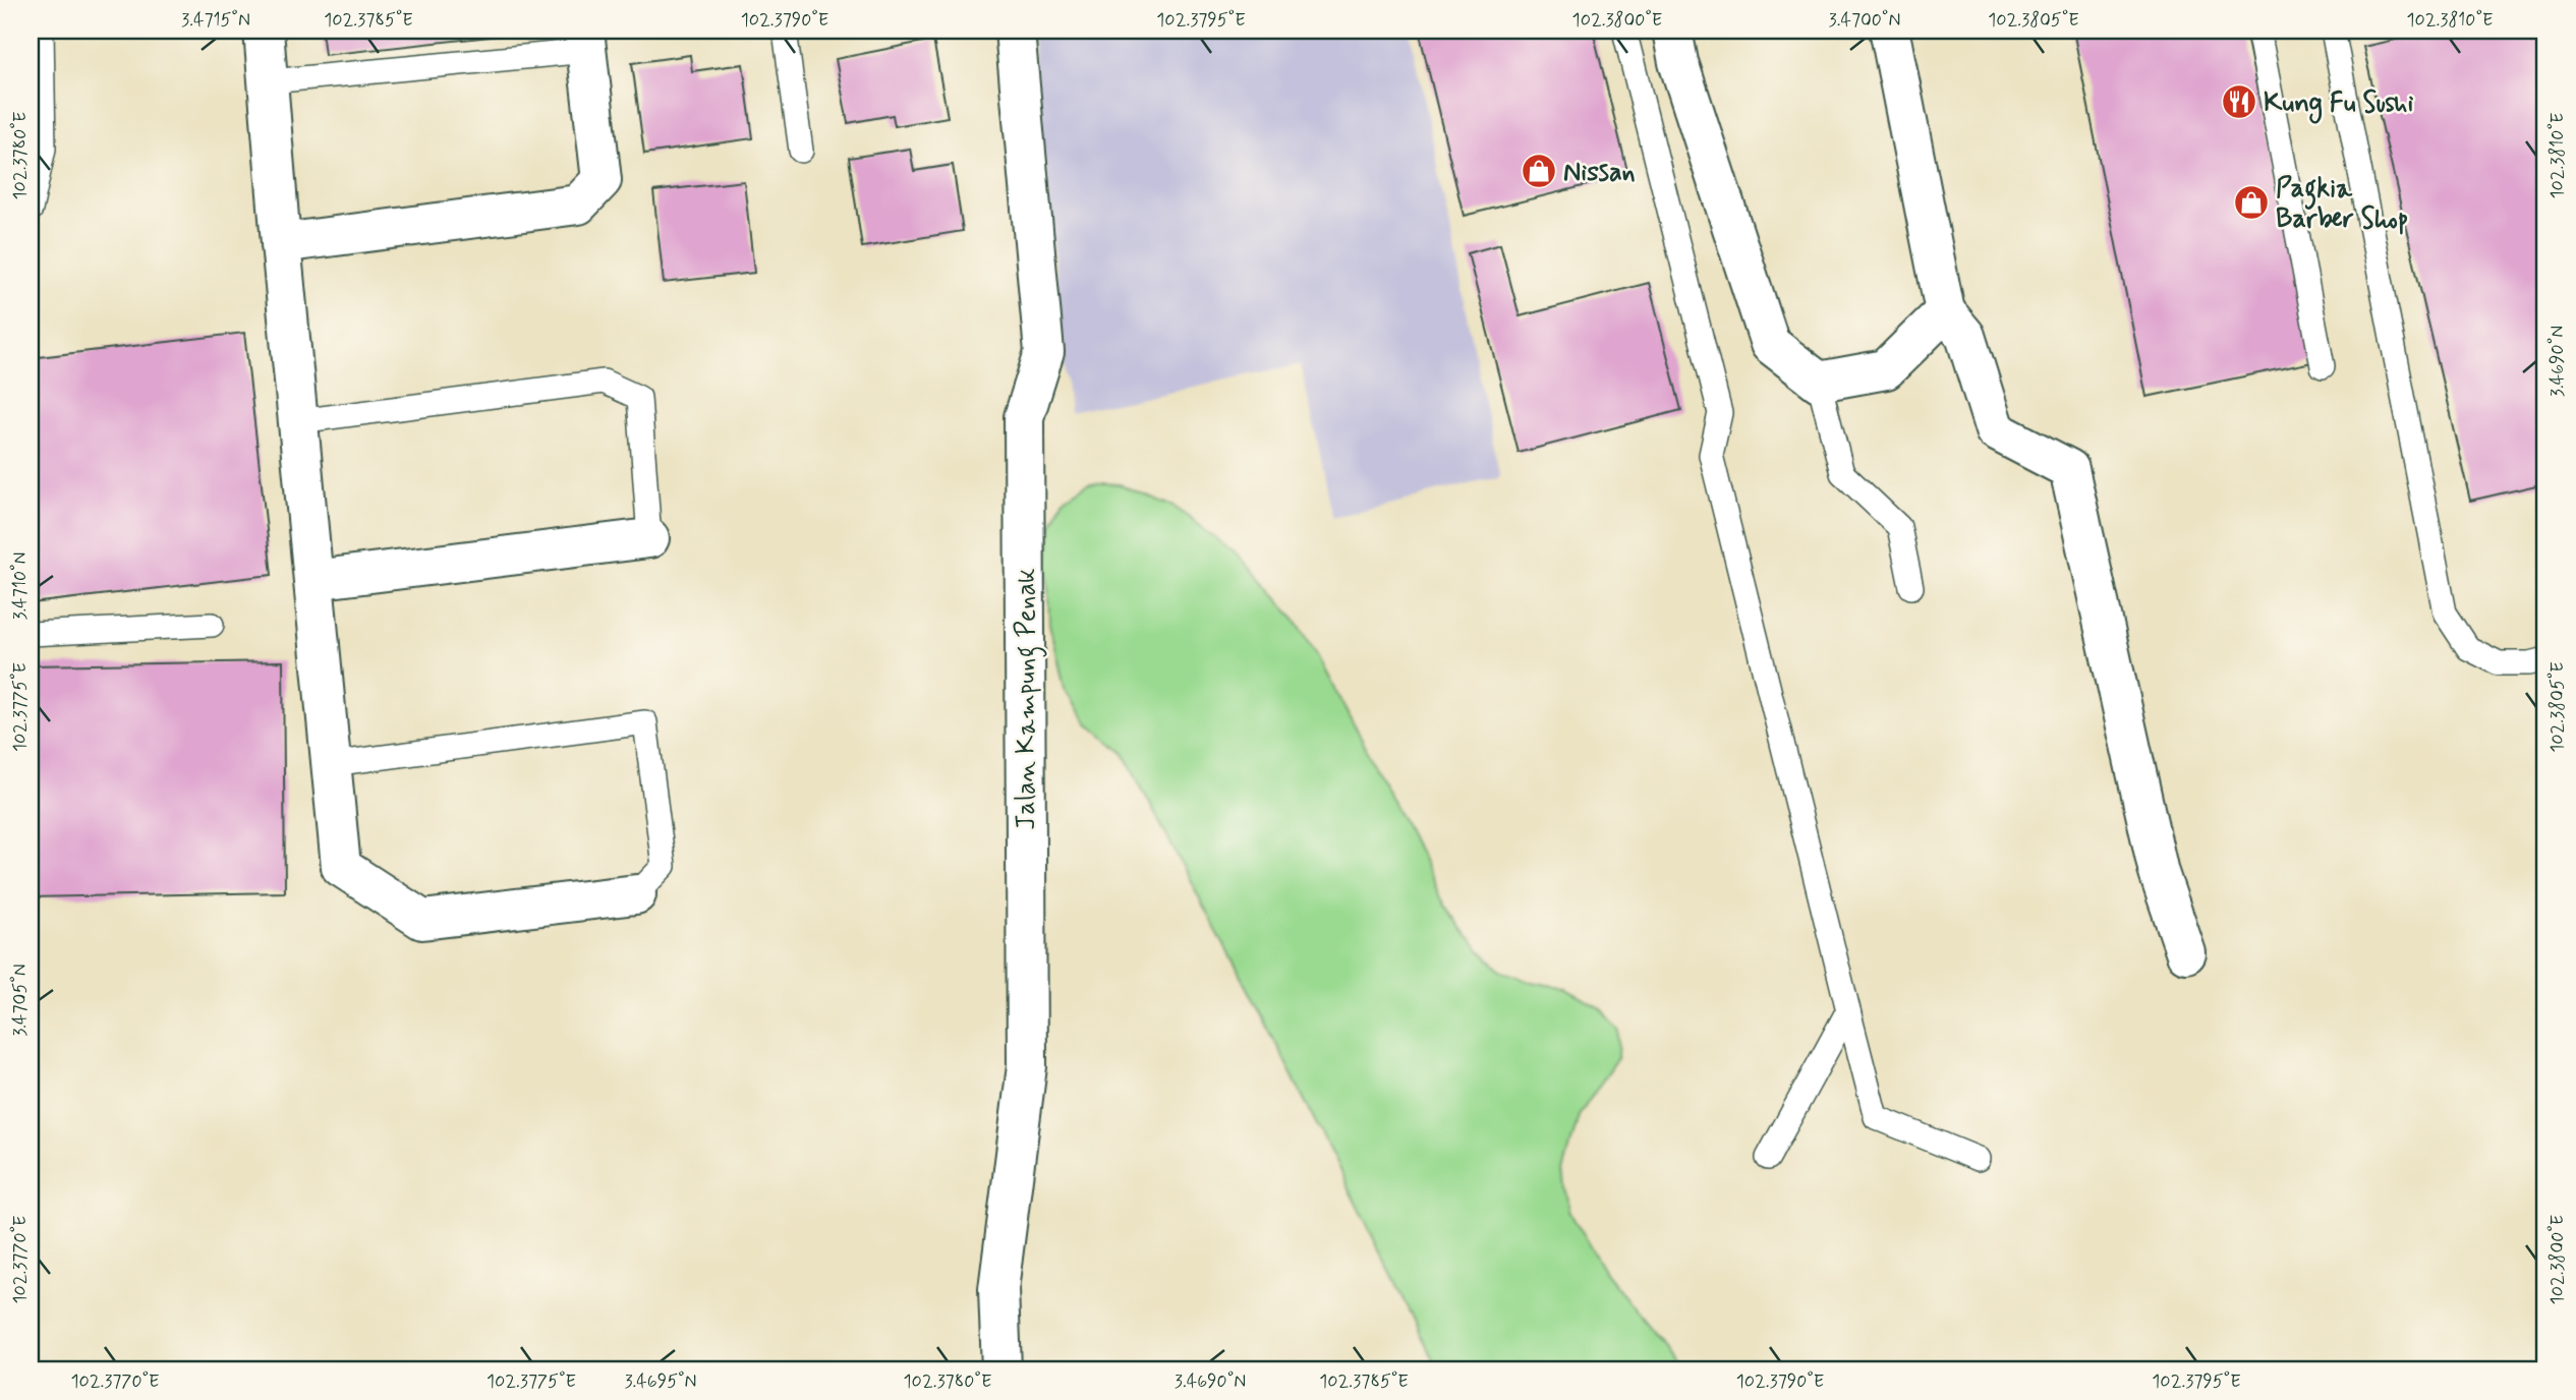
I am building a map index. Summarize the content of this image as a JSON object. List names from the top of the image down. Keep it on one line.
{"streets":{"street":["Jalan Kampung Penak"]},"places":{"restaurant":["Kung Fu Sushi"],"shop":["Nissan","Pagkia Barber Shop"]},"coordinates":["3.4715°N","102.3785°E","102.3790°E","102.3795°E","102.3800°E","3.4700°N","102.3805°E","102.3810°E","102.3780°E","3.4690°N","3.4710°N","102.3775°E","3.4705°N","102.3770°E","3.4695°N"]}
